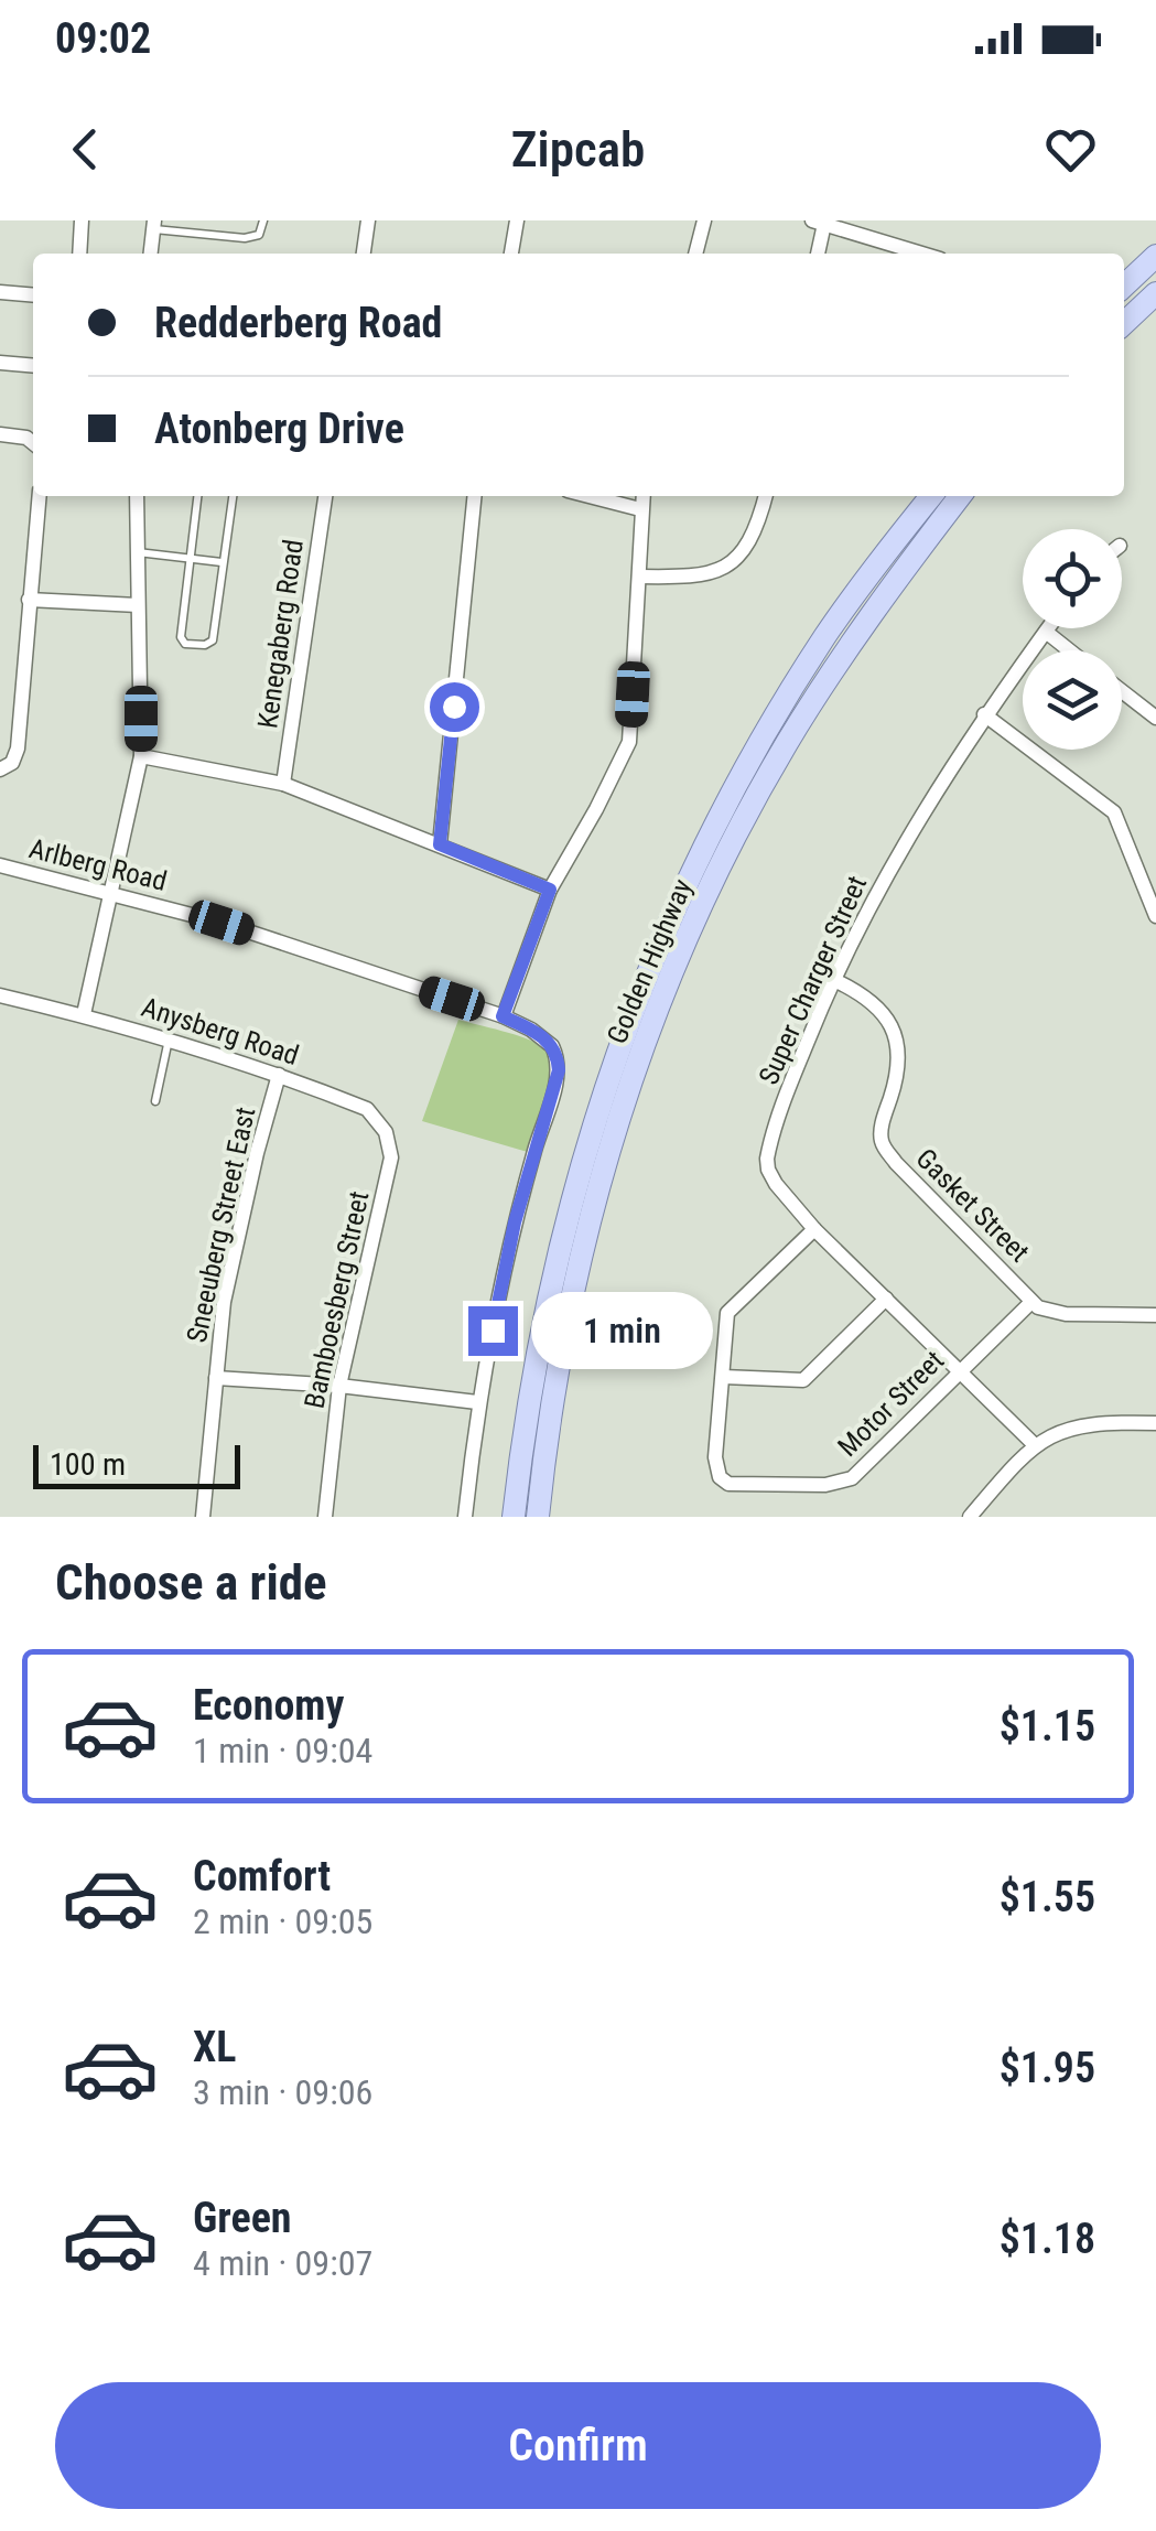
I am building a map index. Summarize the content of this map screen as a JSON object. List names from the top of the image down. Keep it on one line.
{"streets":{"main road":["Golden Highway"],"street":["Kenegaberg Road","Arlberg Road","Super Charger Street","Anysberg Road","Gasket Street","Sneeuberg Street East","Bamboesberg Street","Motor Street"]},"crossings":[["Super Charger Street","Gasket Street"],["Super Charger Street","Motor Street"],["Anysberg Road","Sneeuberg Street East"],["Anysberg Road","Bamboesberg Street"],["Gasket Street","Motor Street"]],"scale_bar":"100 m","page":{"status":"09:02","header":"Zipcab","banner":["Redderberg Road","Atonberg Drive"],"bubble":"1 min","scale":"100 m","heading":"Choose a ride","list":[{"name":"Economy","note":"1 min · 09:04","value":"$1.15"},{"name":"Comfort","note":"2 min · 09:05","value":"$1.55"},{"name":"XL","note":"3 min · 09:06","value":"$1.95"},{"name":"Green","note":"4 min · 09:07","value":"$1.18"}],"buttons":"Confirm"}}
